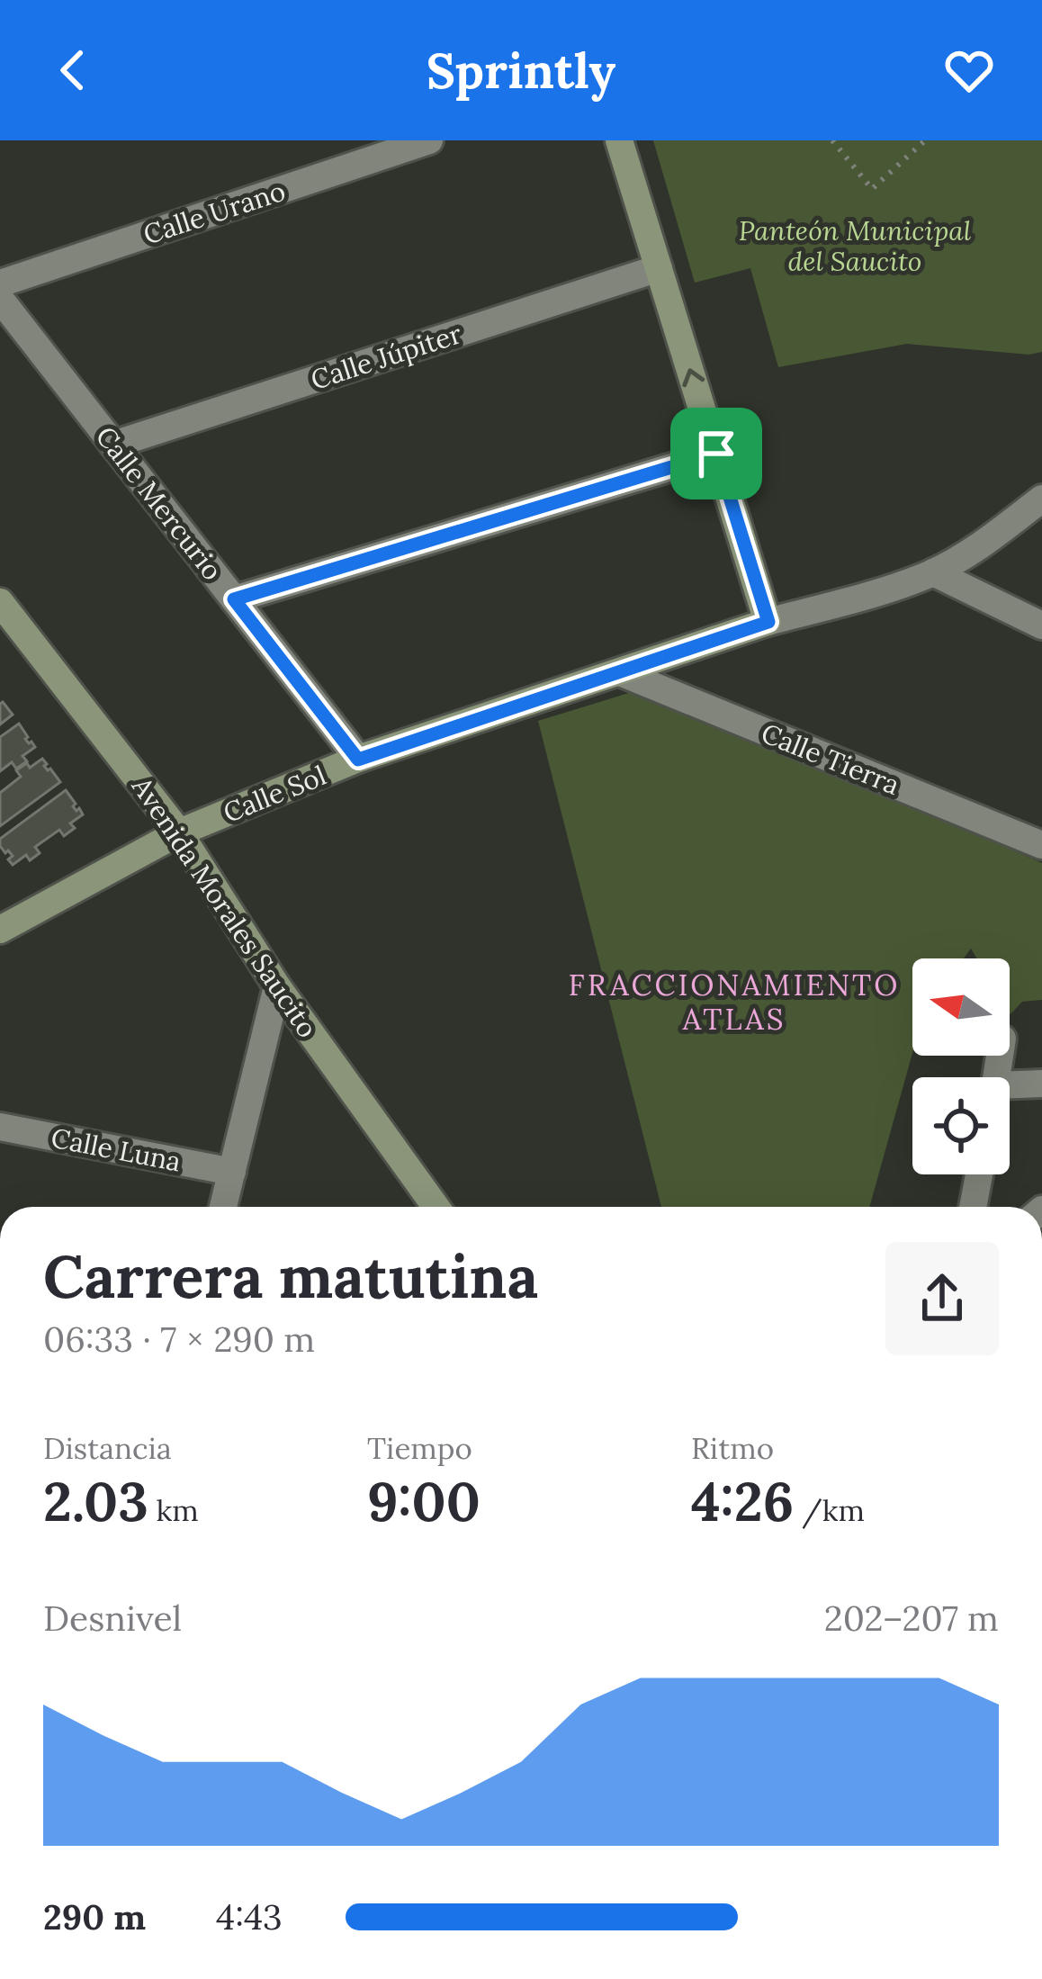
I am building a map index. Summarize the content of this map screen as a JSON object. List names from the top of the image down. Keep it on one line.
{"streets":{"main road":["Calle Sol","Avenida Morales Saucito"],"street":["Calle Urano","Calle Júpiter","Calle Mercurio","Calle Tierra","Calle Luna"]},"crossings":[["Calle Júpiter","Calle Mercurio"],["Calle Mercurio","Calle Sol"],["Calle Tierra","Calle Sol"],["Calle Sol","Avenida Morales Saucito"]],"districts":["FRACCIONAMIENTO ATLAS"],"parks":["Panteón Municipal del Saucito"],"north":"left","page":{"header":"Sprintly","heading":["Carrera matutina","06:33 · 7 × 290 m"],"stats":[["Distancia","2.03 km"],["Tiempo","9:00"],["Ritmo","4:26 /km"]],"chart":["Desnivel","202–207 m"],"list":[{"name":"290 m","note":"4:43"}]}}
